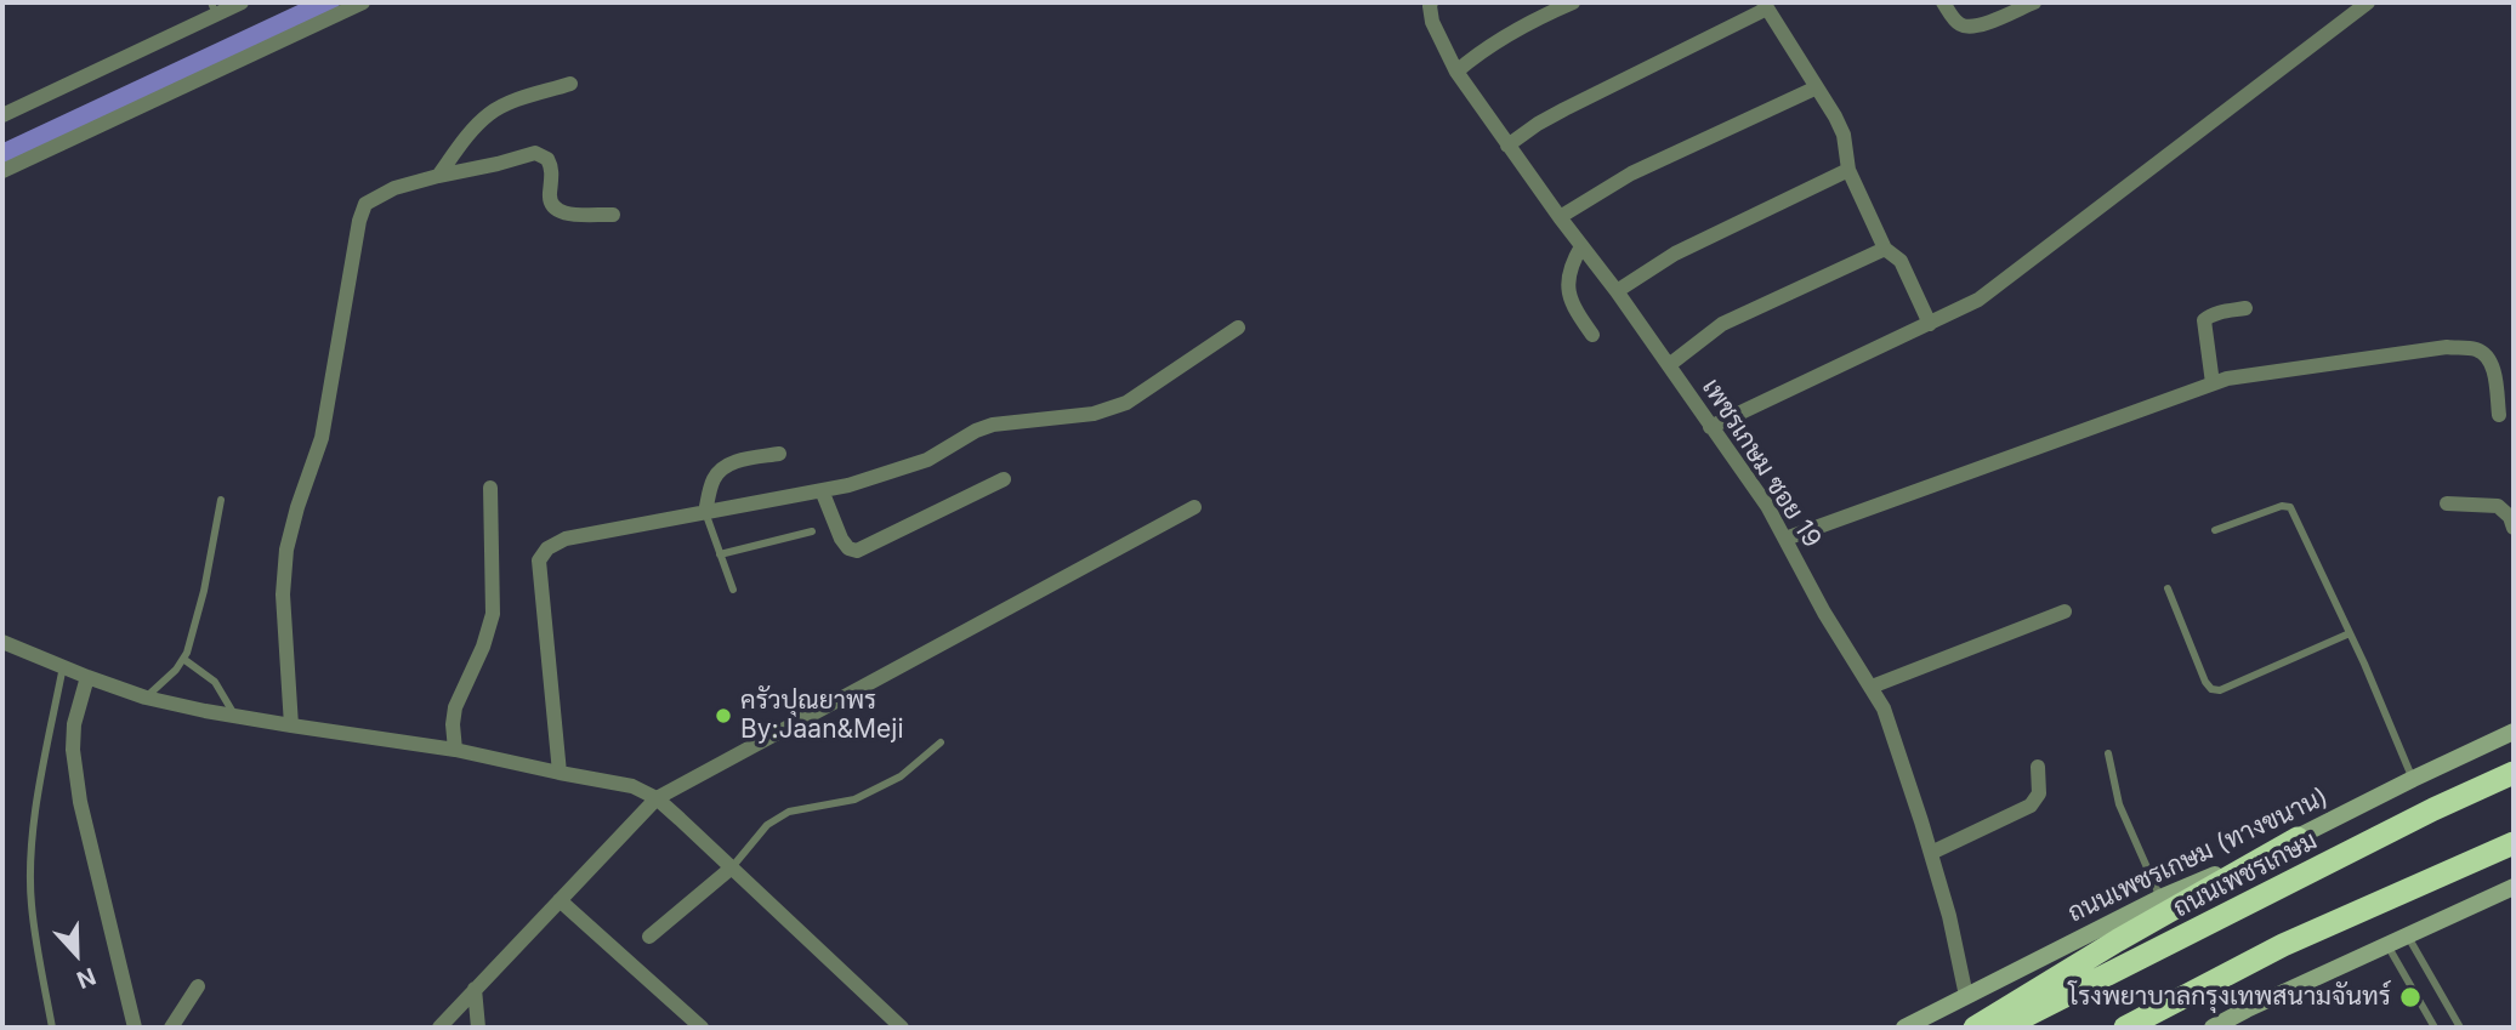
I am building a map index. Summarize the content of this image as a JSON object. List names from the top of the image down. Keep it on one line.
{"streets":{"highway":["ถนนเพชรเกษม"],"main road":["ถนนเพชรเกษม (ทางขนาน)"],"street":["เพชรเกษม ซอย 19"]},"crossings":[["เพชรเกษม ซอย 19","ถนนเพชรเกษม (ทางขนาน)"]],"places":["ครัวปุณยาพร By:Jaan&Meji","โรงพยาบาลกรุงเทพสนามจันทร์"],"north":"bottom"}
